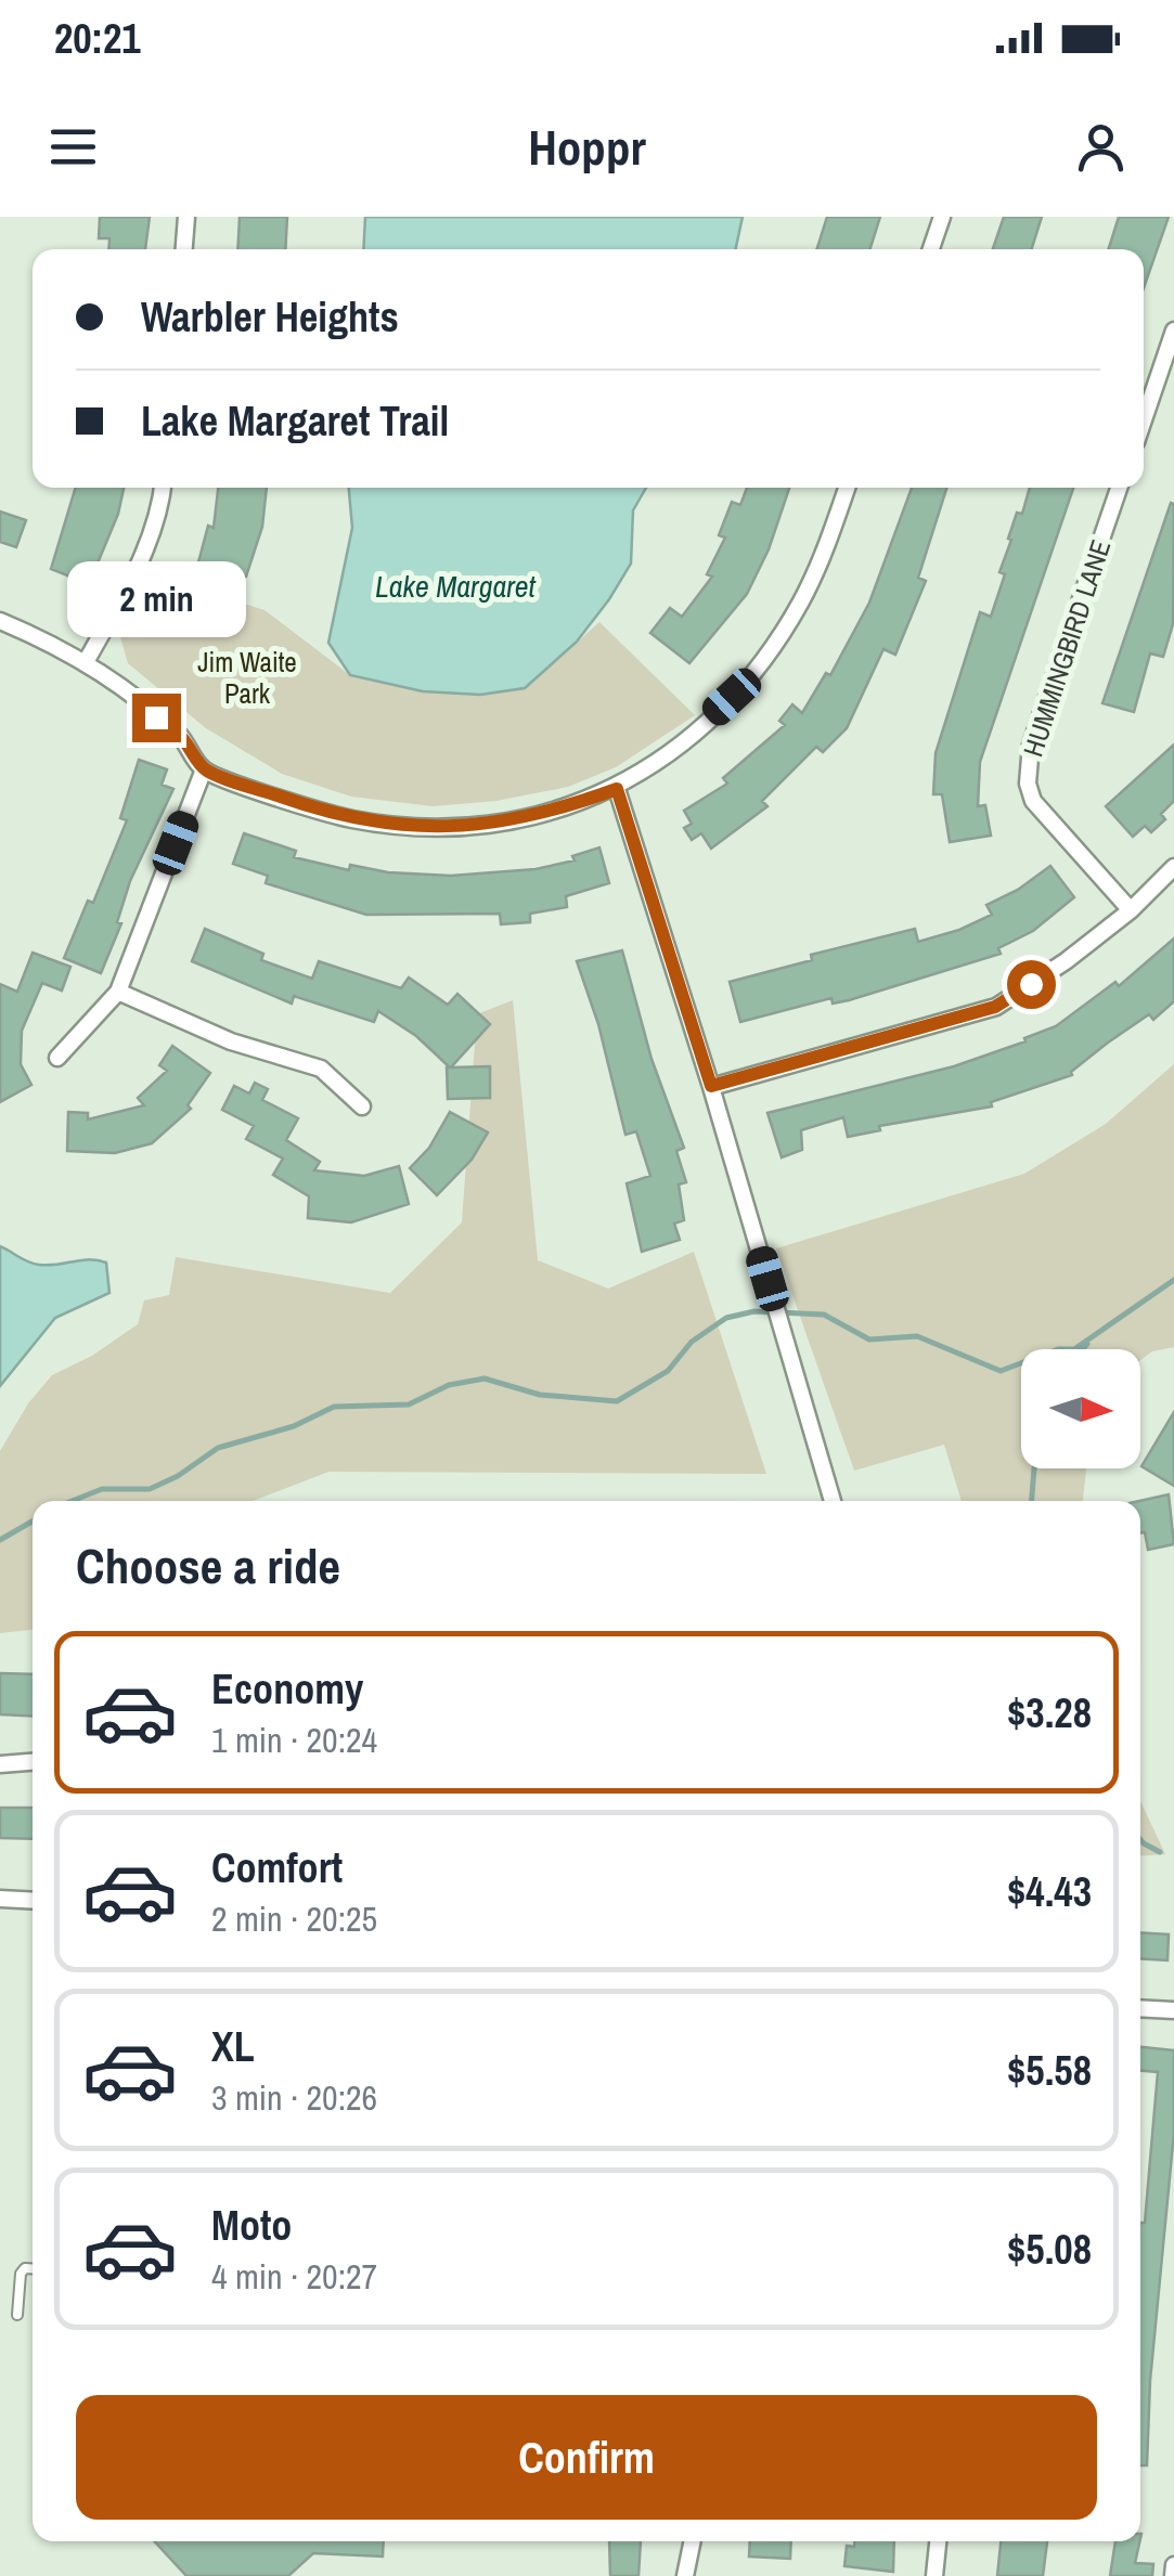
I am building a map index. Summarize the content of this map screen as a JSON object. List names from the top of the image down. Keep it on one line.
{"streets":{"street":["HUMMINGBIRD LANE"]},"water":["Lake Margaret"],"parks":["Jim Waite Park"],"north":"right","page":{"status":"20:21","header":"Hoppr","banner":["Warbler Heights","Lake Margaret Trail"],"bubble":"2 min","heading":"Choose a ride","list":[{"name":"Economy","note":"1 min · 20:24","value":"$3.28"},{"name":"Comfort","note":"2 min · 20:25","value":"$4.43"},{"name":"XL","note":"3 min · 20:26","value":"$5.58"},{"name":"Moto","note":"4 min · 20:27","value":"$5.08"}],"buttons":"Confirm"}}
